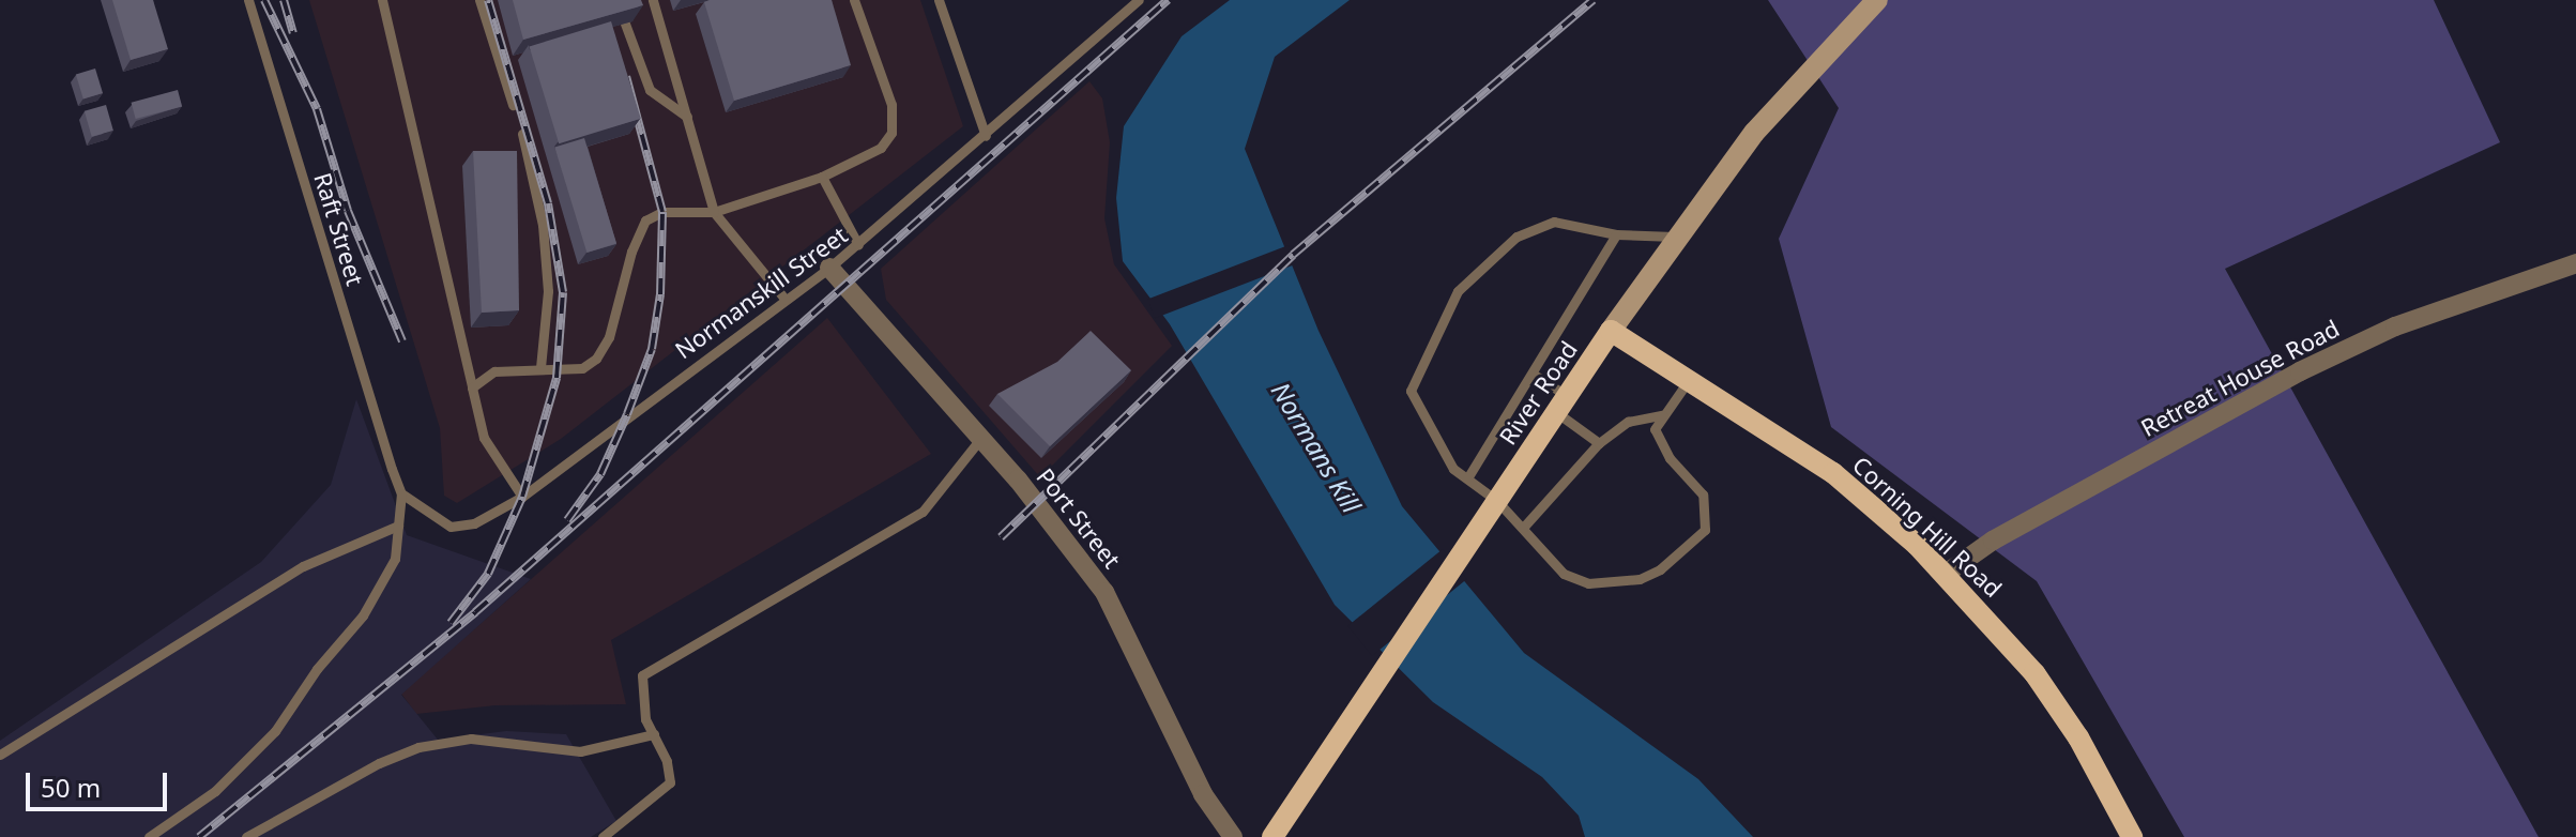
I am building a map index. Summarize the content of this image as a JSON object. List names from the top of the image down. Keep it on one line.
{"streets":{"main road":["River Road","Corning Hill Road"],"street":["Retreat House Road","Port Street"],"lane":["Raft Street","Normanskill Street"]},"crossings":[["Raft Street","Normanskill Street"],["Normanskill Street","Port Street"],["Retreat House Road","Corning Hill Road"],["River Road","Corning Hill Road"]],"water":["Normans Kill"],"scale_bar":"50 m"}
